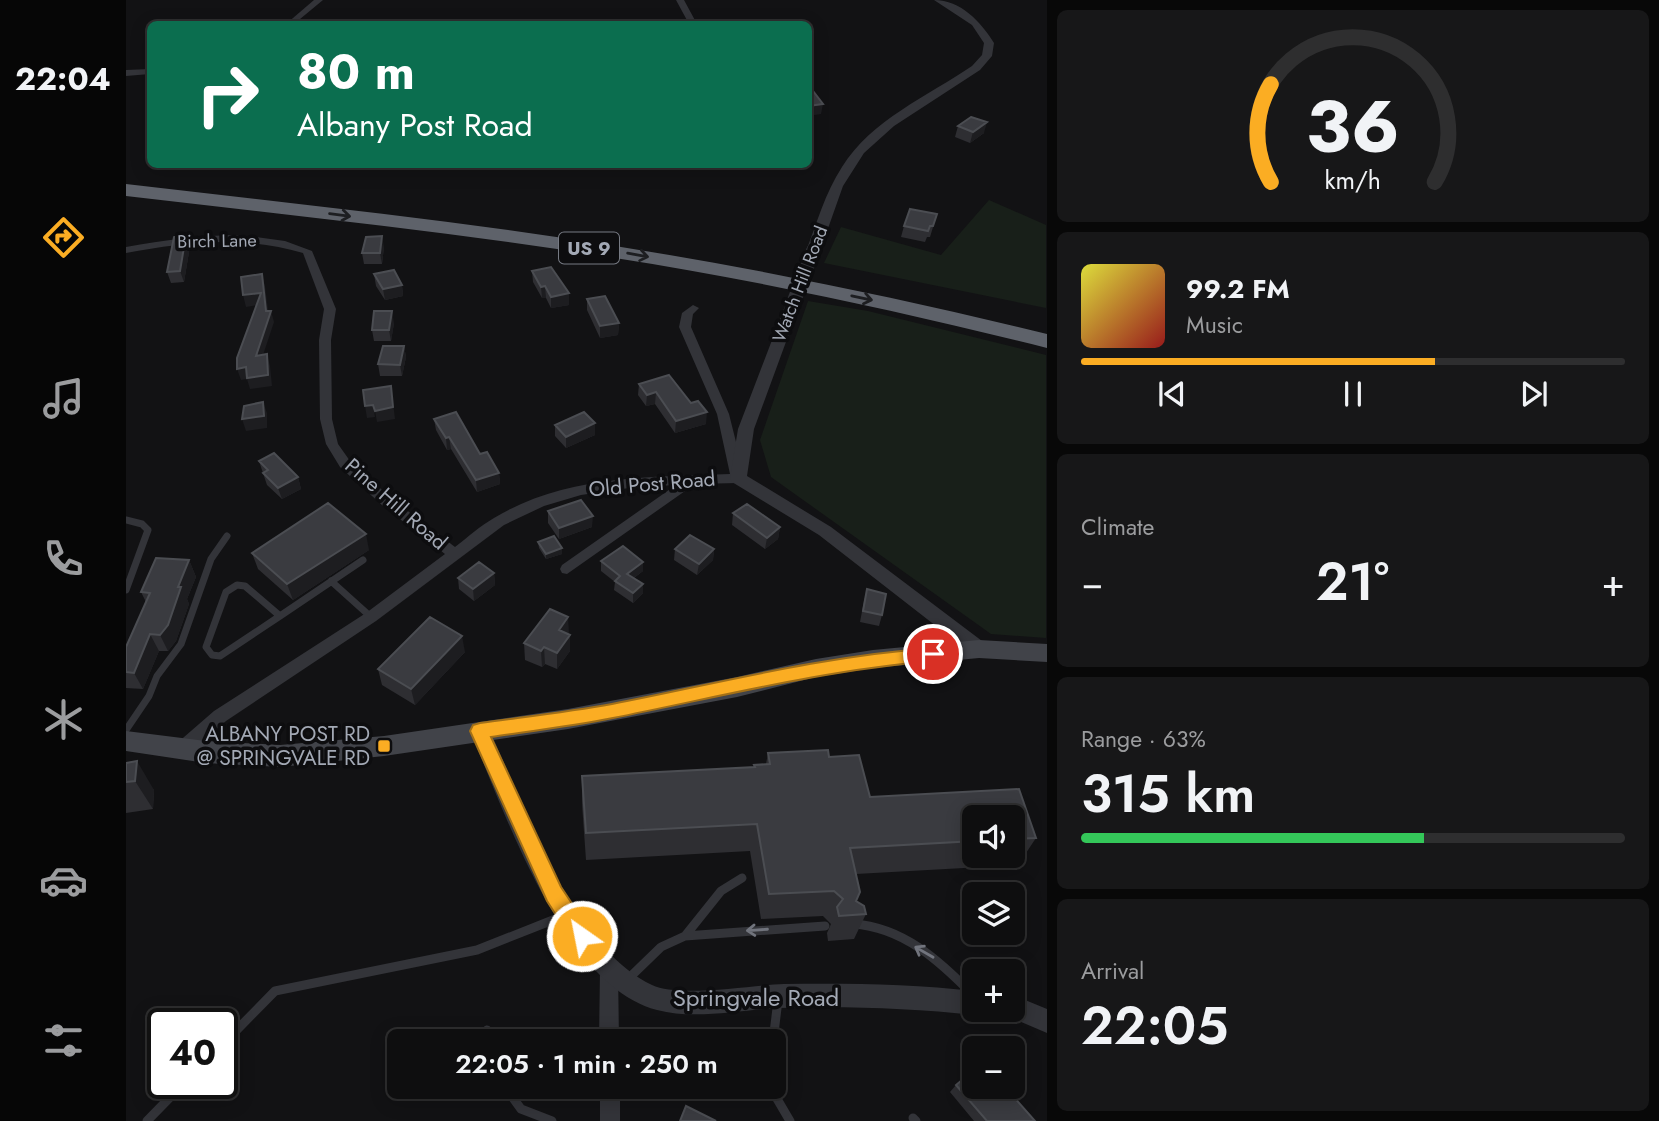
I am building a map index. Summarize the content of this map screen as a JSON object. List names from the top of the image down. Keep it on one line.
{"streets":{"highway":["US 9"],"street":["Birch Lane","Watch Hill Road","Old Post Road","Pine Hill Road","Springvale Road"]},"crossings":[["Birch Lane","Pine Hill Road"],["Watch Hill Road","Old Post Road"],["Old Post Road","Pine Hill Road"]],"places":{"transit":["ALBANY POST RD @ SPRINGVALE RD"]},"page":{"tabs":"22:04","turn":["80 m","Albany Post Road"],"song":["99.2 FM","Music"],"tile":["Climate",["Range · 63%","315 km"],["Arrival","22:05"]],"heat":["−","21°","+"],"map_buttons":["+","−"],"limit":"40","trip":"22:05 · 1 min · 250 m","gauge":["36","km/h"]}}
